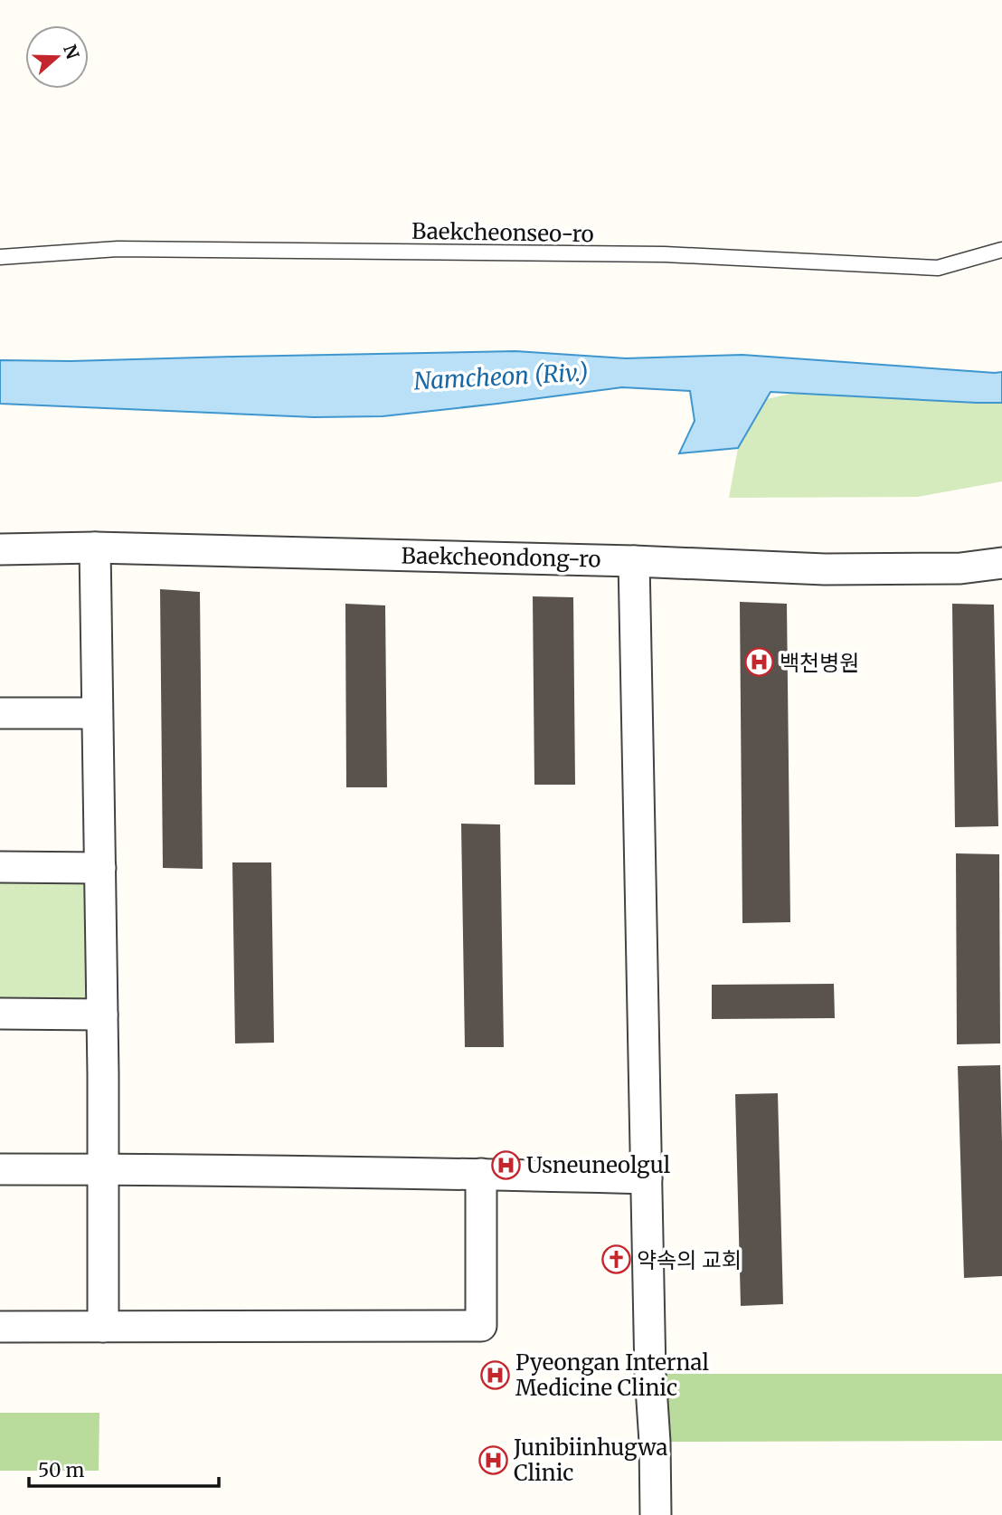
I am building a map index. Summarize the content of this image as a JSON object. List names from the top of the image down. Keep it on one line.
{"streets":{"street":["Baekcheondong-ro"],"lane":["Baekcheonseo-ro"]},"water":["Namcheon (Riv.)"],"places":{"hospital":["백천병원","Usneuneolgul","Pyeongan Internal Medicine Clinic","Junibiinhugwa Clinic"],"church":["약속의 교회"]},"scale_bar":"50 m","north":"right"}
